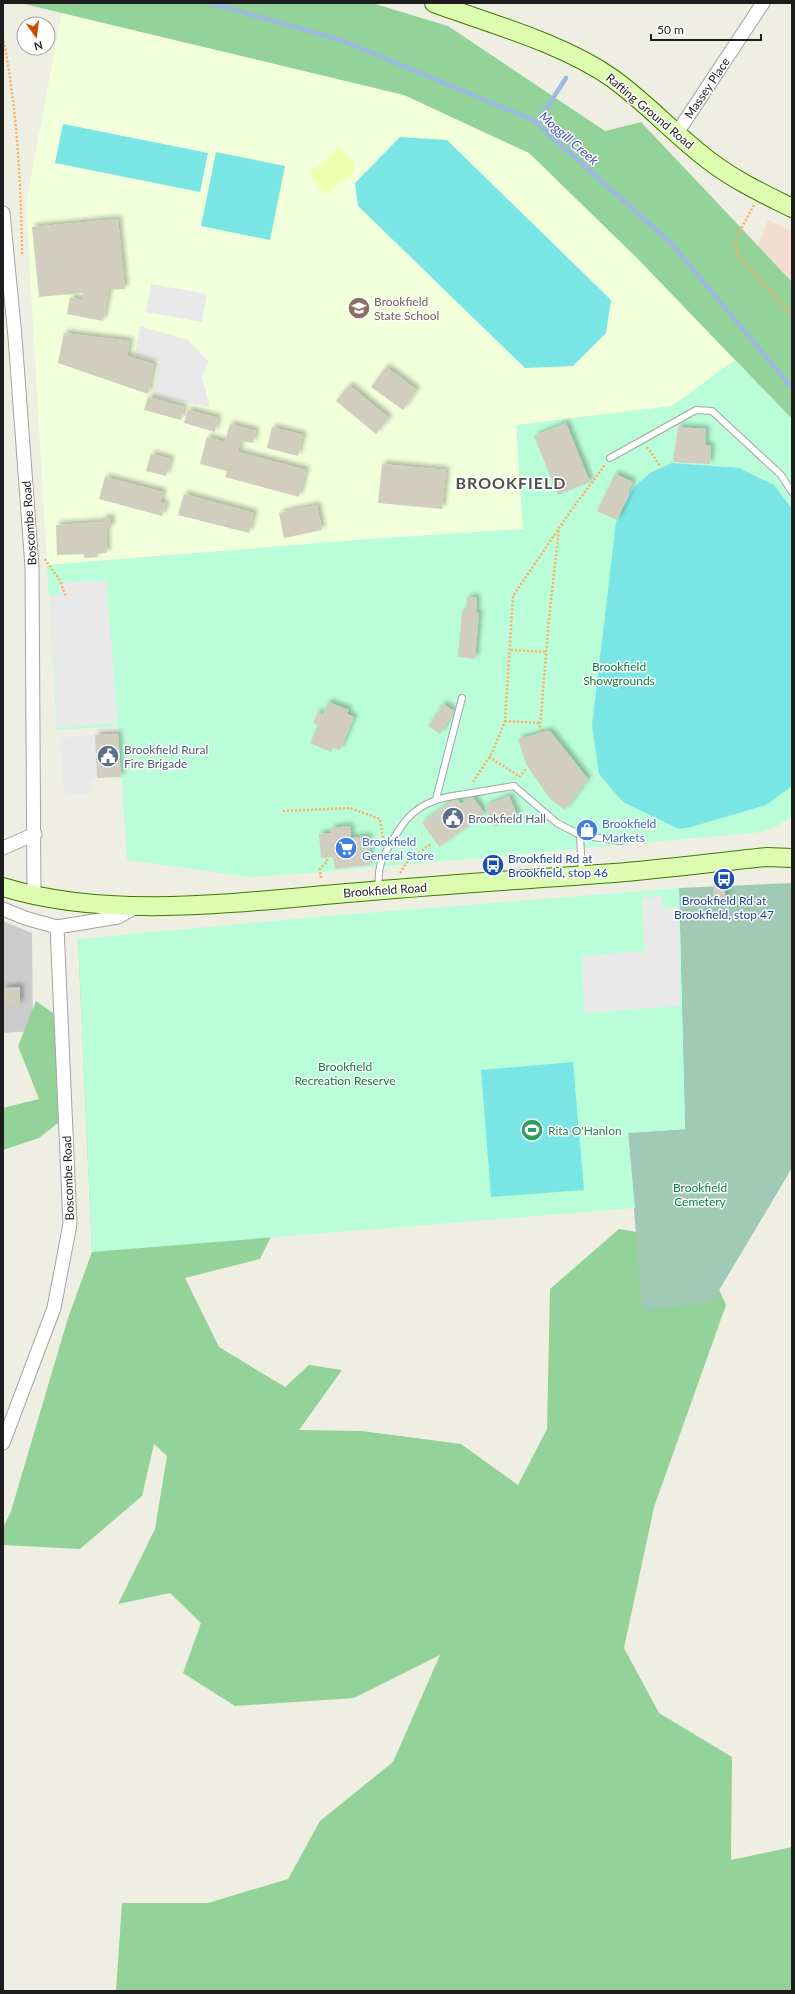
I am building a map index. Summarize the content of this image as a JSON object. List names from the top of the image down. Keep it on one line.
{"streets":{"main road":["Rafting Ground Road","Brookfield Road"],"street":["Massey Place","Boscombe Road"]},"crossings":[["Massey Place","Rafting Ground Road"],["Boscombe Road","Brookfield Road"]],"districts":["BROOKFIELD"],"water":["Moggill Creek"],"parks":["Brookfield Showgrounds","Brookfield Recreation Reserve","Brookfield Cemetery"],"places":{"school or university":["Brookfield State School"],"public building":["Brookfield Rural Fire Brigade","Brookfield Hall"],"shop":["Brookfield Markets"],"supermarket":["Brookfield General Store"],"bus stop":["Brookfield Rd at Brookfield, stop 46","Brookfield Rd at Brookfield, stop 47"],"sports":["Rita O'Hanlon"]},"scale_bar":"50 m","north":"bottom"}
